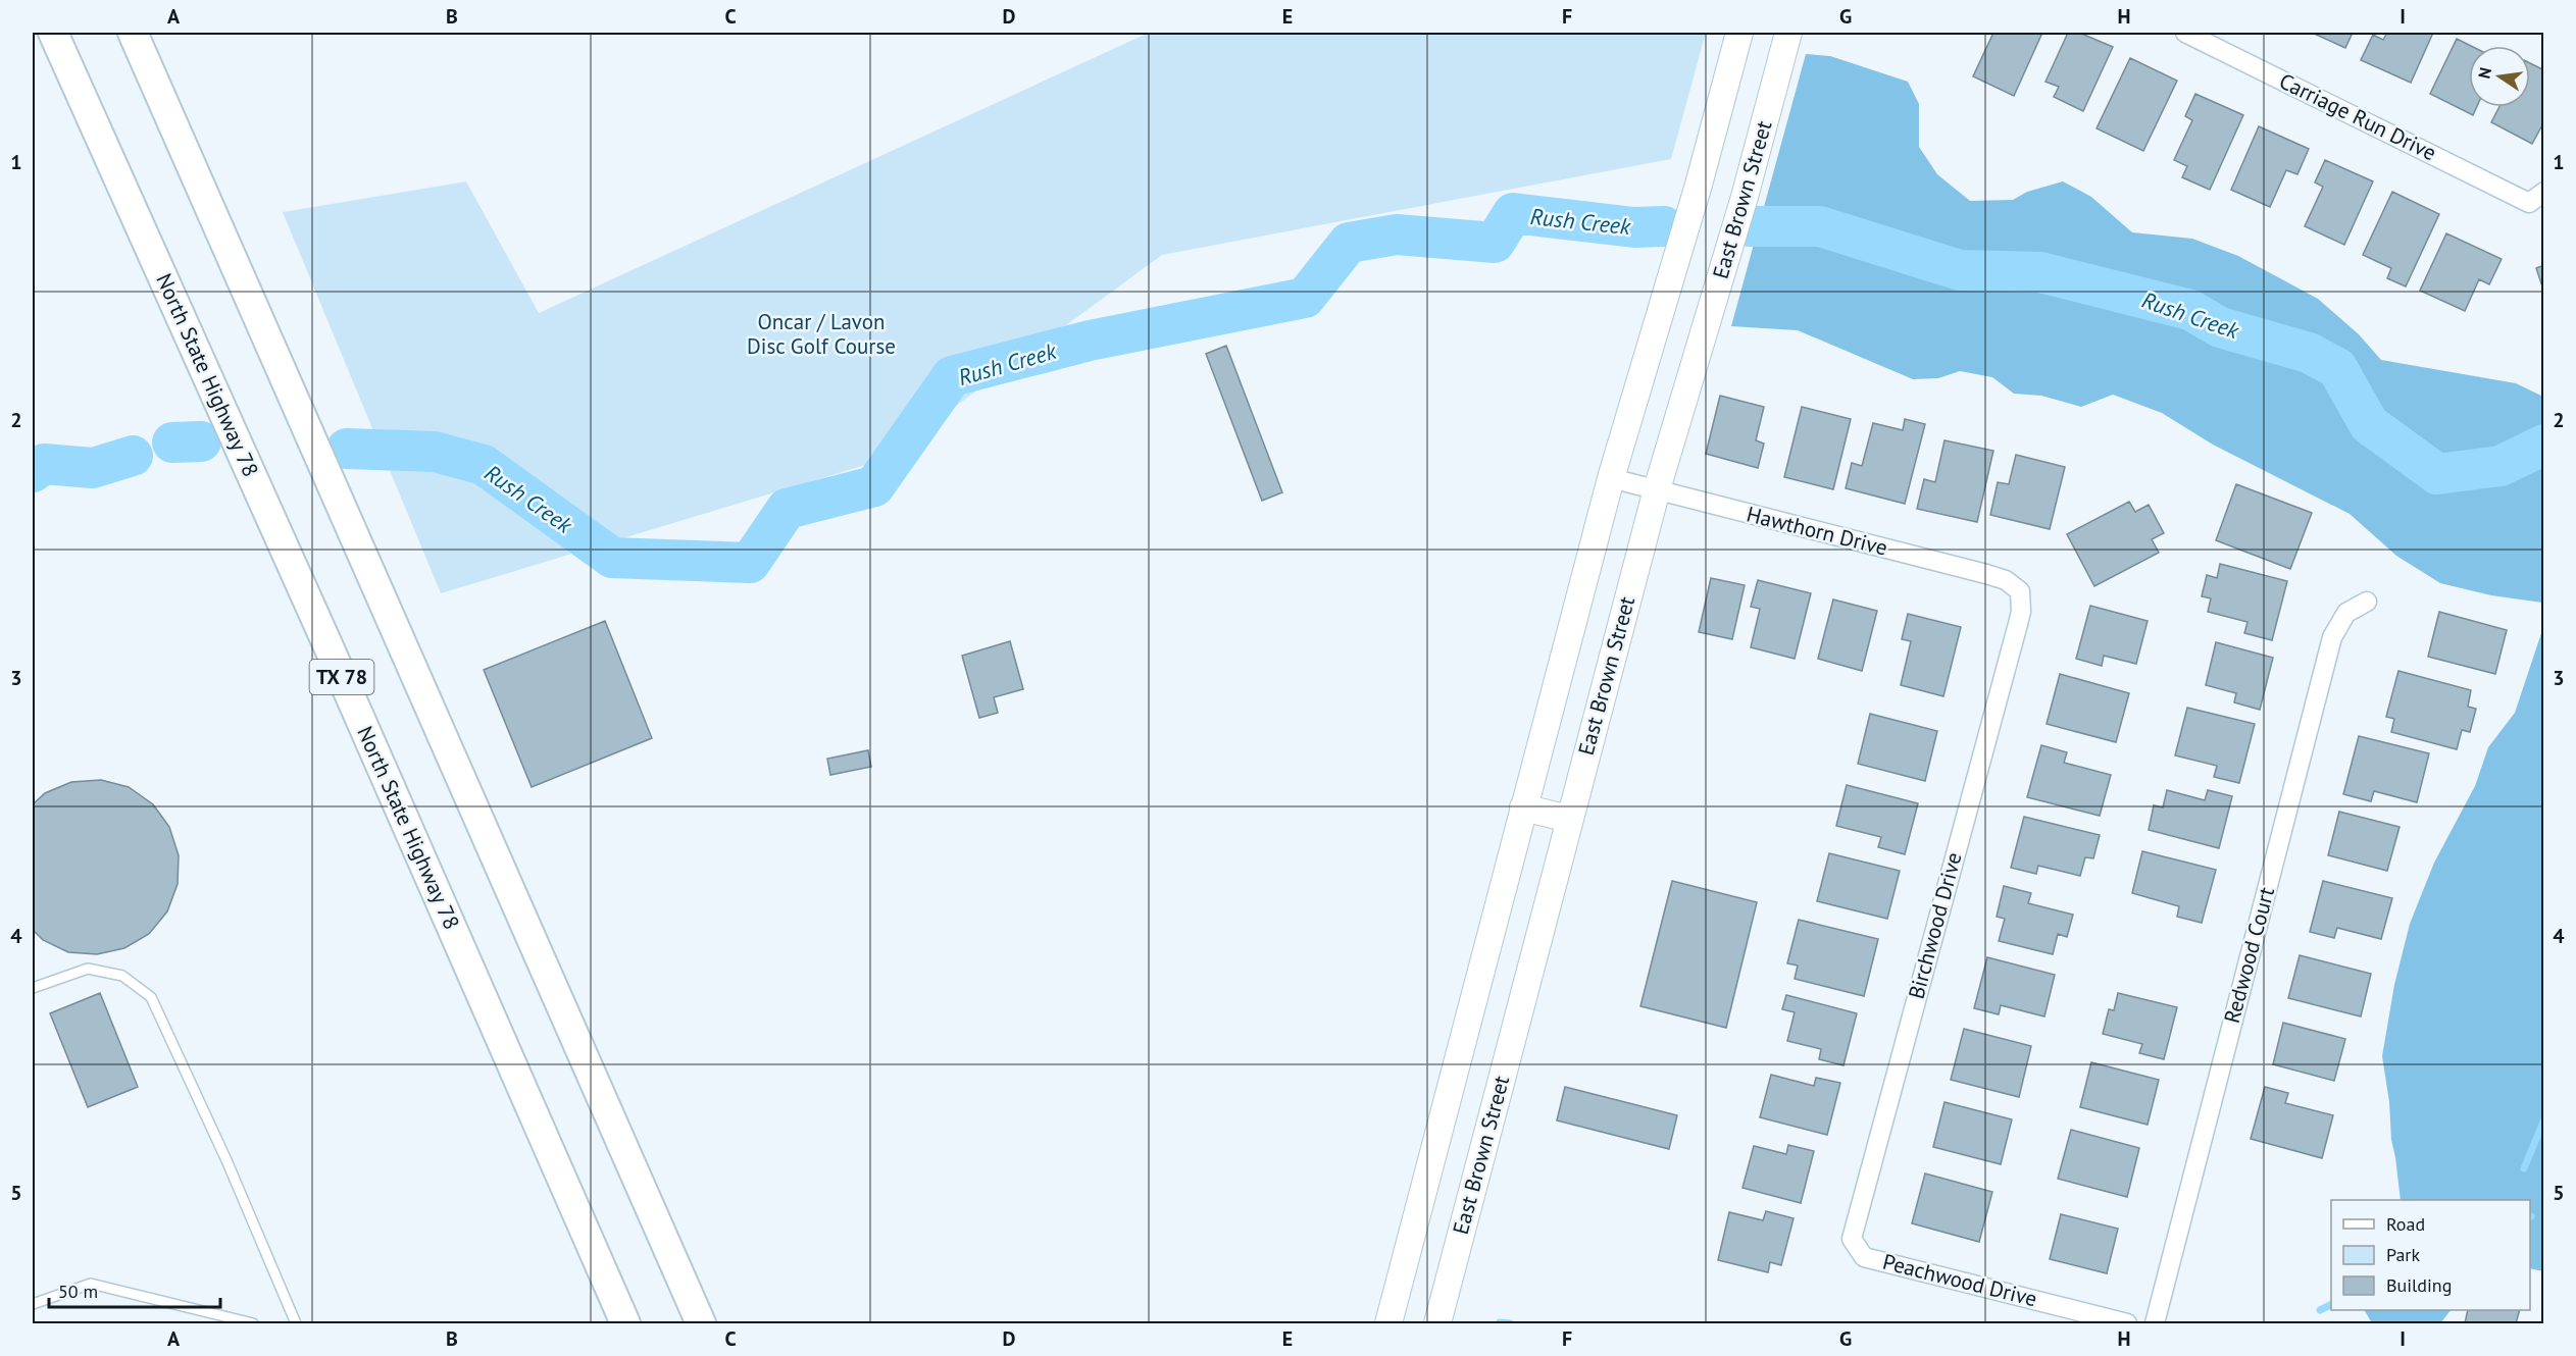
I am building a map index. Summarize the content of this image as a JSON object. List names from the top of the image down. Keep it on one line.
{"streets":{"main road":["East Brown Street","North State Highway 78","TX 78"],"street":["Carriage Run Drive","Hawthorn Drive","Birchwood Drive","Redwood Court","Peachwood Drive"]},"crossings":[["East Brown Street","Hawthorn Drive"],["Hawthorn Drive","Birchwood Drive"],["Birchwood Drive","Peachwood Drive"]],"water":["Rush Creek"],"parks":["Oncar / Lavon Disc Golf Course"],"legend":["Road","Park","Building"],"scale_bar":"50 m","north":"left","grid":{"columns":["A","B","C","D","E","F","G","H","I"],"rows":["1","2","3","4","5"]}}
